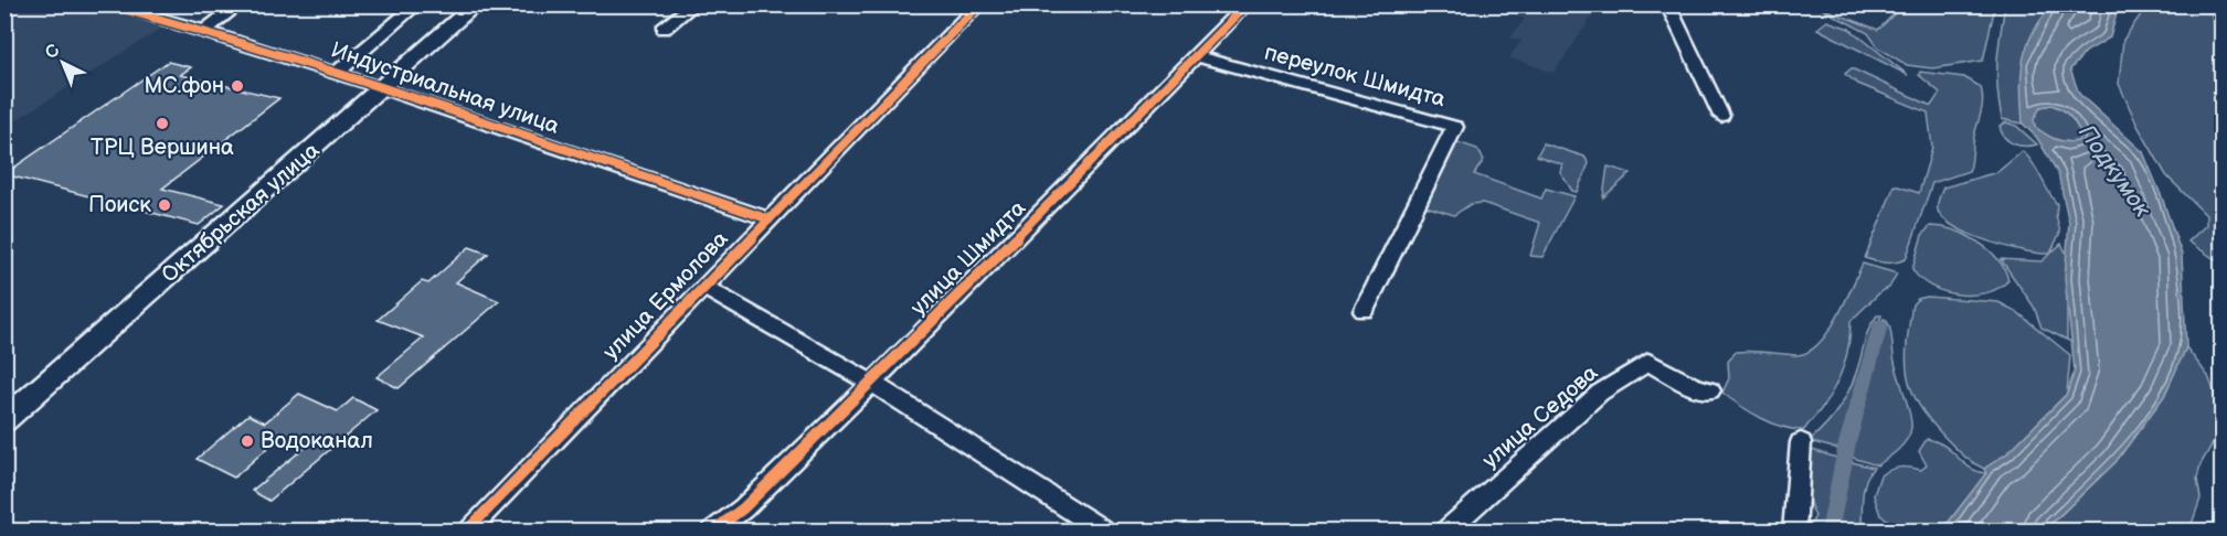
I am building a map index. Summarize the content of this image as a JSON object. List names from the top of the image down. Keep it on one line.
{"streets":{"main road":["Октябрьская улица"],"street":["переулок Шмидта","Индустриальная улица","улица Шмидта","улица Ермолова","улица Седова"]},"crossings":[["переулок Шмидта","улица Шмидта"],["Индустриальная улица","Октябрьская улица"],["Индустриальная улица","улица Ермолова"]],"water":["Подкумок"],"places":["МС.фон","ТРЦ Вершина","Поиск","Водоканал"],"north":"top left"}
